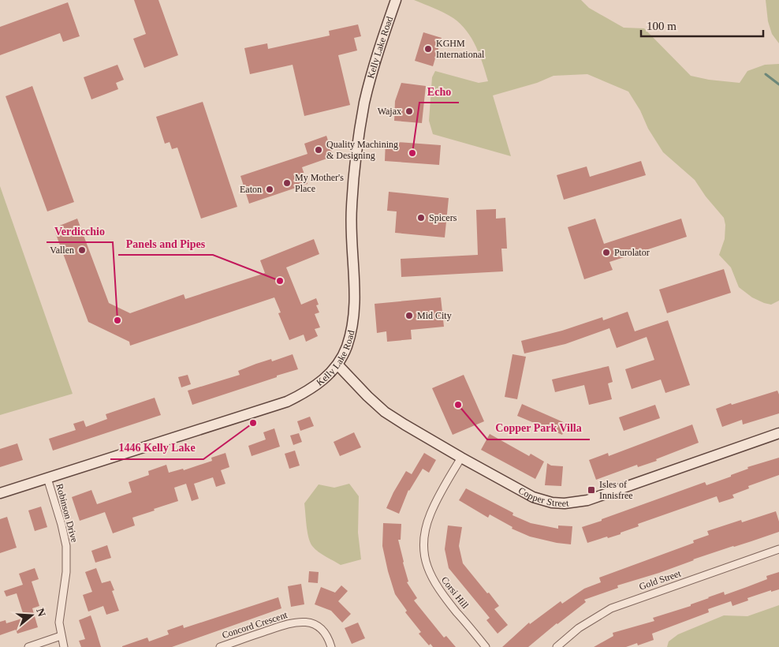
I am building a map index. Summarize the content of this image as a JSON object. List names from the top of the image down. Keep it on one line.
{"streets":{"street":["Kelly Lake Road","Copper Street","Robinson Drive","Gold Street","Corsi Hill","Concord Crescent"]},"crossings":[["Kelly Lake Road","Copper Street"],["Kelly Lake Road","Robinson Drive"],["Copper Street","Corsi Hill"]],"places":{"other":["KGHM International","Wajax","Quality Machining & Designing","Echo","My Mother's Place","Eaton","Spicers","Vallen","Purolator","Panels and Pipes","Mid City","Verdicchio","Copper Park Villa","1446 Kelly Lake"],"transit":["Isles of Innisfree"]},"scale_bar":"100 m","north":"right"}
